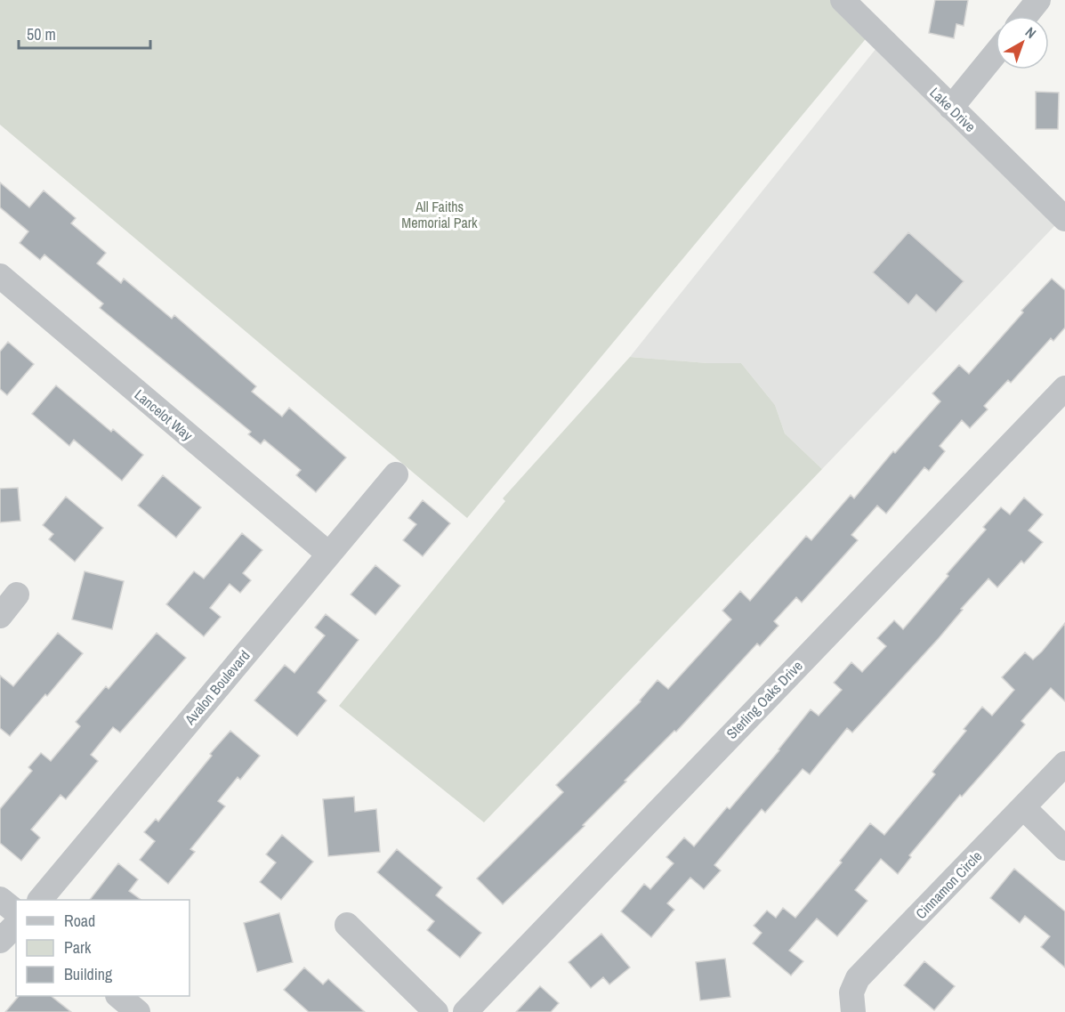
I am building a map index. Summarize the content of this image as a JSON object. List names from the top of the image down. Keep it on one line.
{"streets":{"street":["Lake Drive","Lancelot Way","Avalon Boulevard","Sterling Oaks Drive","Cinnamon Circle"]},"crossings":[["Lancelot Way","Avalon Boulevard"]],"parks":["All Faiths Memorial Park"],"legend":["Road","Park","Building"],"scale_bar":"50 m","north":"top right"}
